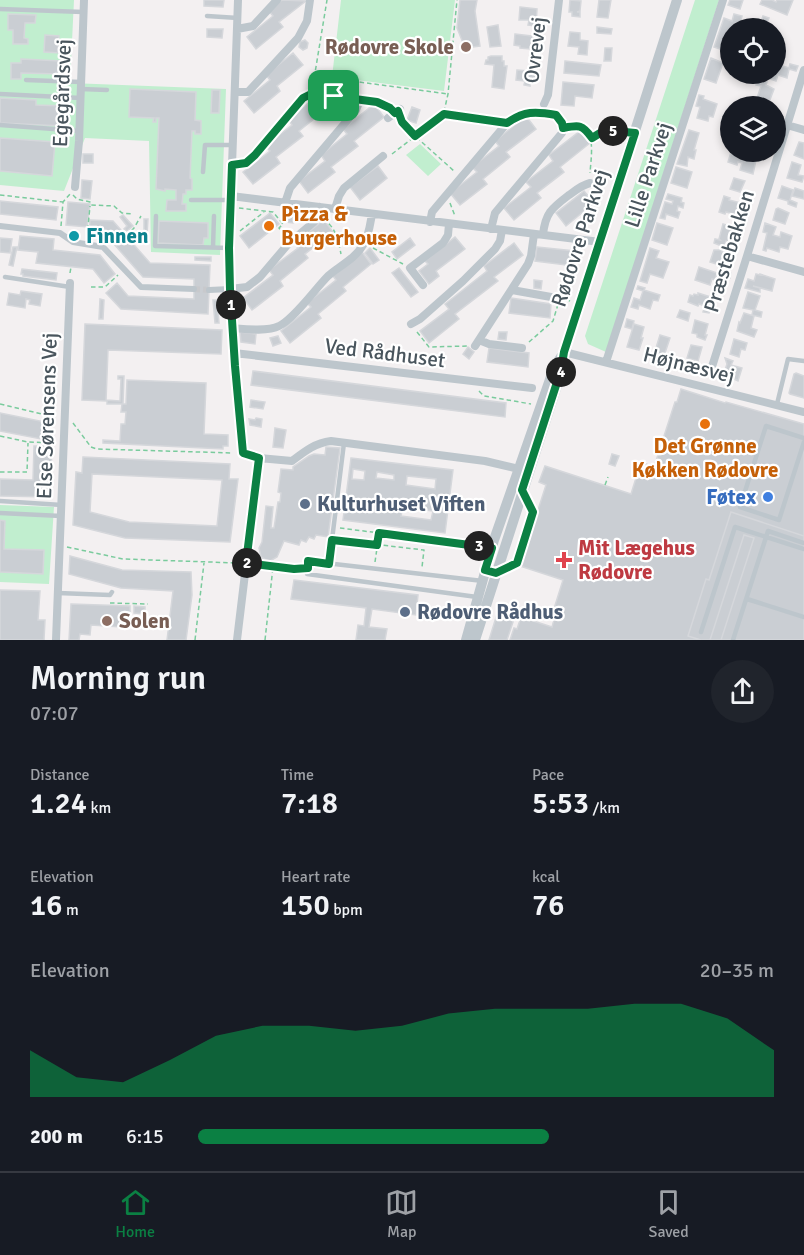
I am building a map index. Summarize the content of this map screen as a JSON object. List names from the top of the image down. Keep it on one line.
{"streets":{"street":["Ovrevej","Egegårdsvej","Lille Parkvej","Rødovre Parkvej","Præstebakken","Ved Rådhuset","Højnæsvej","Else Sørensens Vej"]},"crossings":[["Lille Parkvej","Højnæsvej"],["Rødovre Parkvej","Højnæsvej"]],"places":{"other":["Rødovre Skole","Pizza & Burgerhouse","Finnen","Det Grønne Køkken Rødovre","Føtex","Kulturhuset Viften","Rødovre Rådhus","Solen"],"health":["Mit Lægehus Rødovre"]},"page":{"pins":["5","1","4","3","2"],"heading":["Morning run","07:07"],"stats":[["Distance","1.24 km"],["Time","7:18"],["Pace","5:53 /km"],["Elevation","16 m"],["Heart rate","150 bpm"],["kcal","76"]],"chart":["Elevation","20–35 m"],"list":[{"name":"200 m","note":"6:15"}],"tabs":["Home","Map","Saved"]}}
